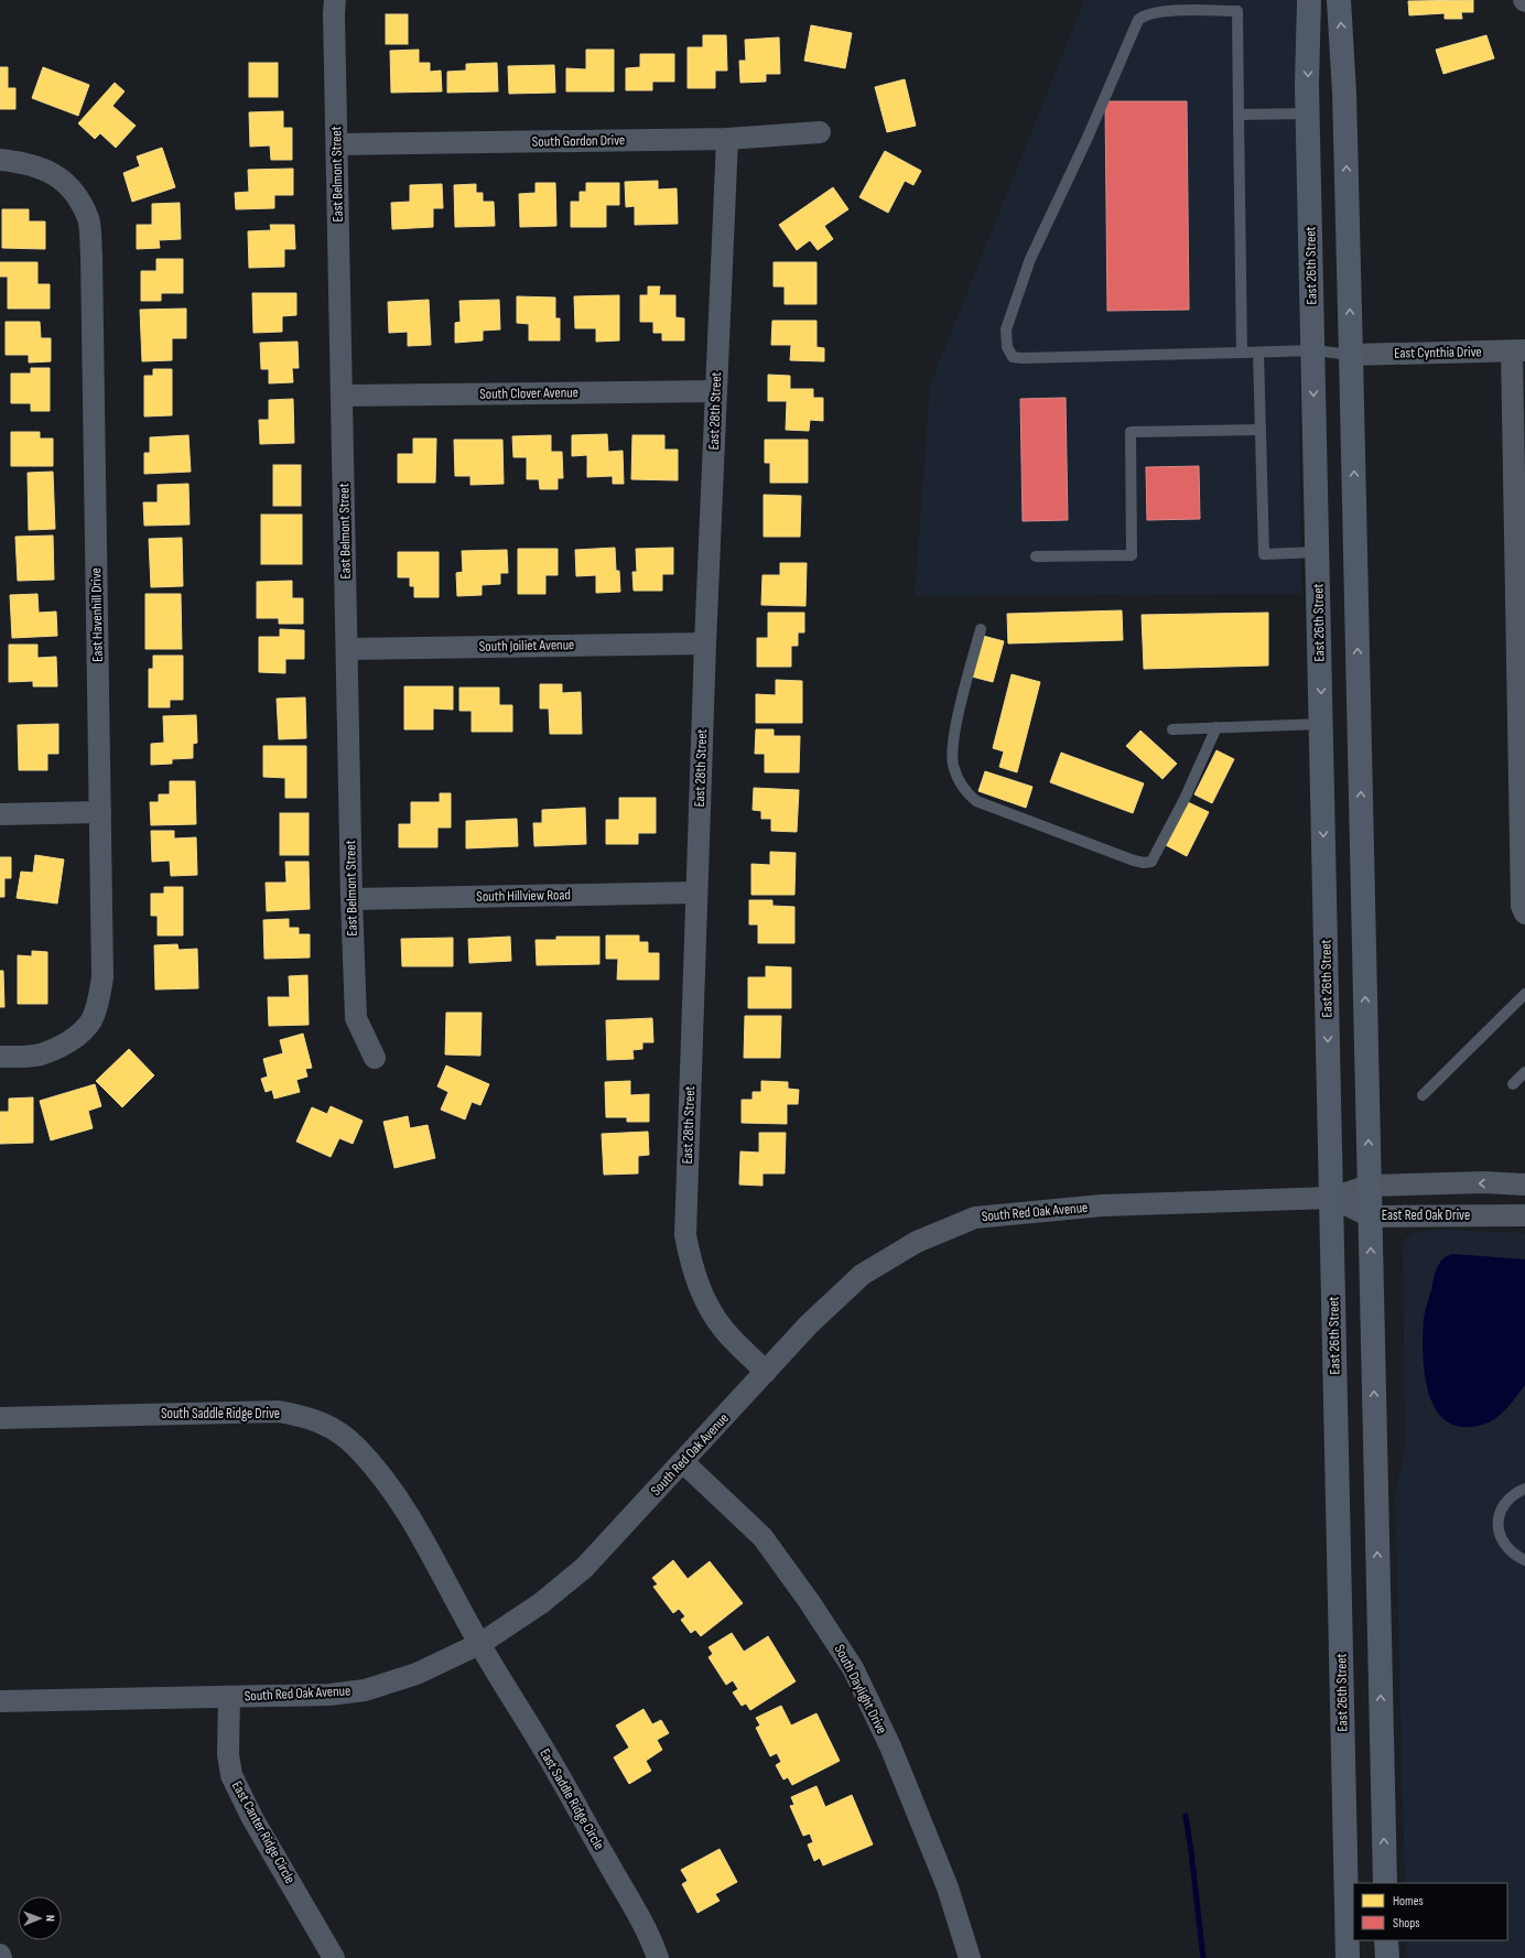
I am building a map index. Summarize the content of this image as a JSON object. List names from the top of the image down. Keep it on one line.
{"streets":{"main road":["East 26th Street"],"street":["South Gordon Drive","East Belmont Street","East Cynthia Drive","South Clover Avenue","East 28th Street","East Havenhill Drive","South Joiliet Avenue","South Hillview Road","South Red Oak Avenue","East Red Oak Drive","South Saddle Ridge Drive","South Daylight Drive","East Saddle Ridge Circle","East Canter Ridge Circle"]},"crossings":[["South Gordon Drive","East Belmont Street"],["South Gordon Drive","East 28th Street"],["East Belmont Street","South Clover Avenue"],["East Belmont Street","South Joiliet Avenue"],["East Belmont Street","South Hillview Road"],["East 26th Street","South Red Oak Avenue"],["East 26th Street","East Red Oak Drive"],["South Clover Avenue","East 28th Street"],["East 28th Street","South Joiliet Avenue"],["East 28th Street","South Hillview Road"],["East 28th Street","South Red Oak Avenue"],["South Red Oak Avenue","East Red Oak Drive"],["South Red Oak Avenue","South Saddle Ridge Drive"],["South Red Oak Avenue","South Daylight Drive"],["South Red Oak Avenue","East Saddle Ridge Circle"],["South Red Oak Avenue","East Canter Ridge Circle"],["South Saddle Ridge Drive","East Saddle Ridge Circle"]],"legend":["Homes","Shops"],"north":"right"}
